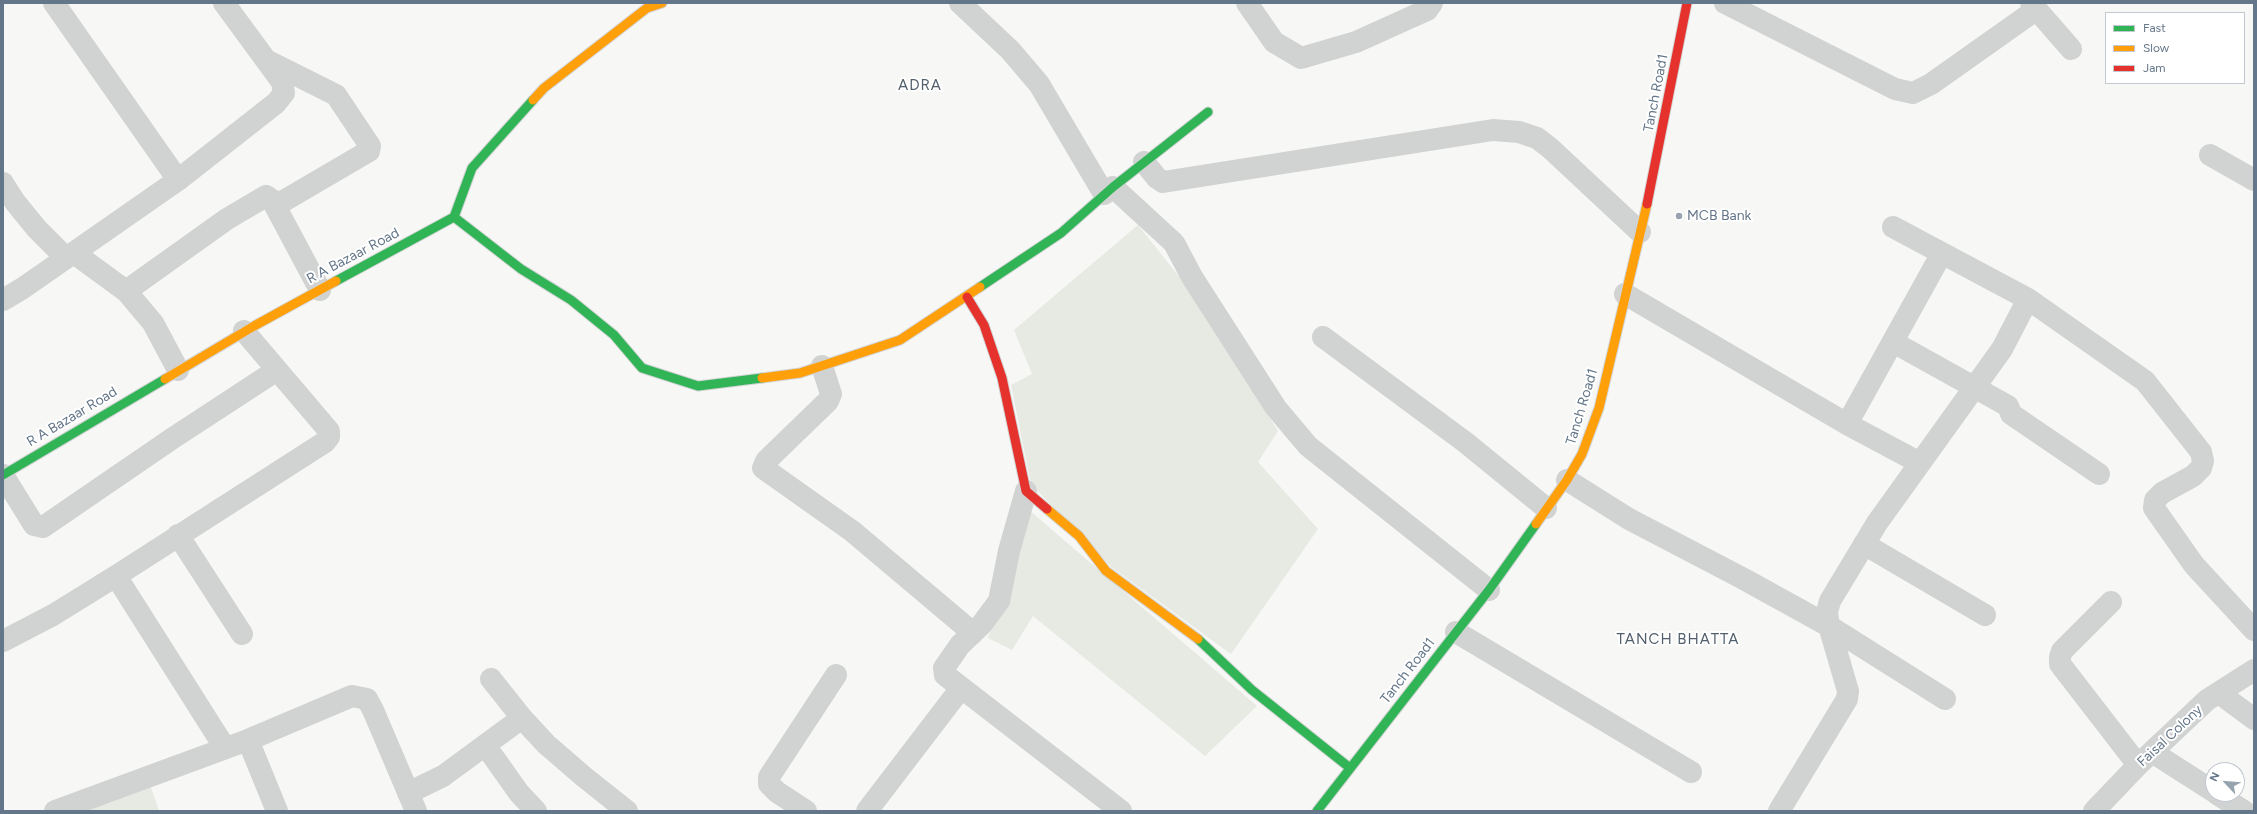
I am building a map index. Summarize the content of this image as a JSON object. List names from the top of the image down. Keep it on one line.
{"streets":{"street":["Tanch Road1","R A Bazaar Road","Faisal Colony"]},"districts":["ADRA","TANCH BHATTA"],"places":["MCB Bank"],"legend":["Fast","Slow","Jam"],"north":"top left"}
